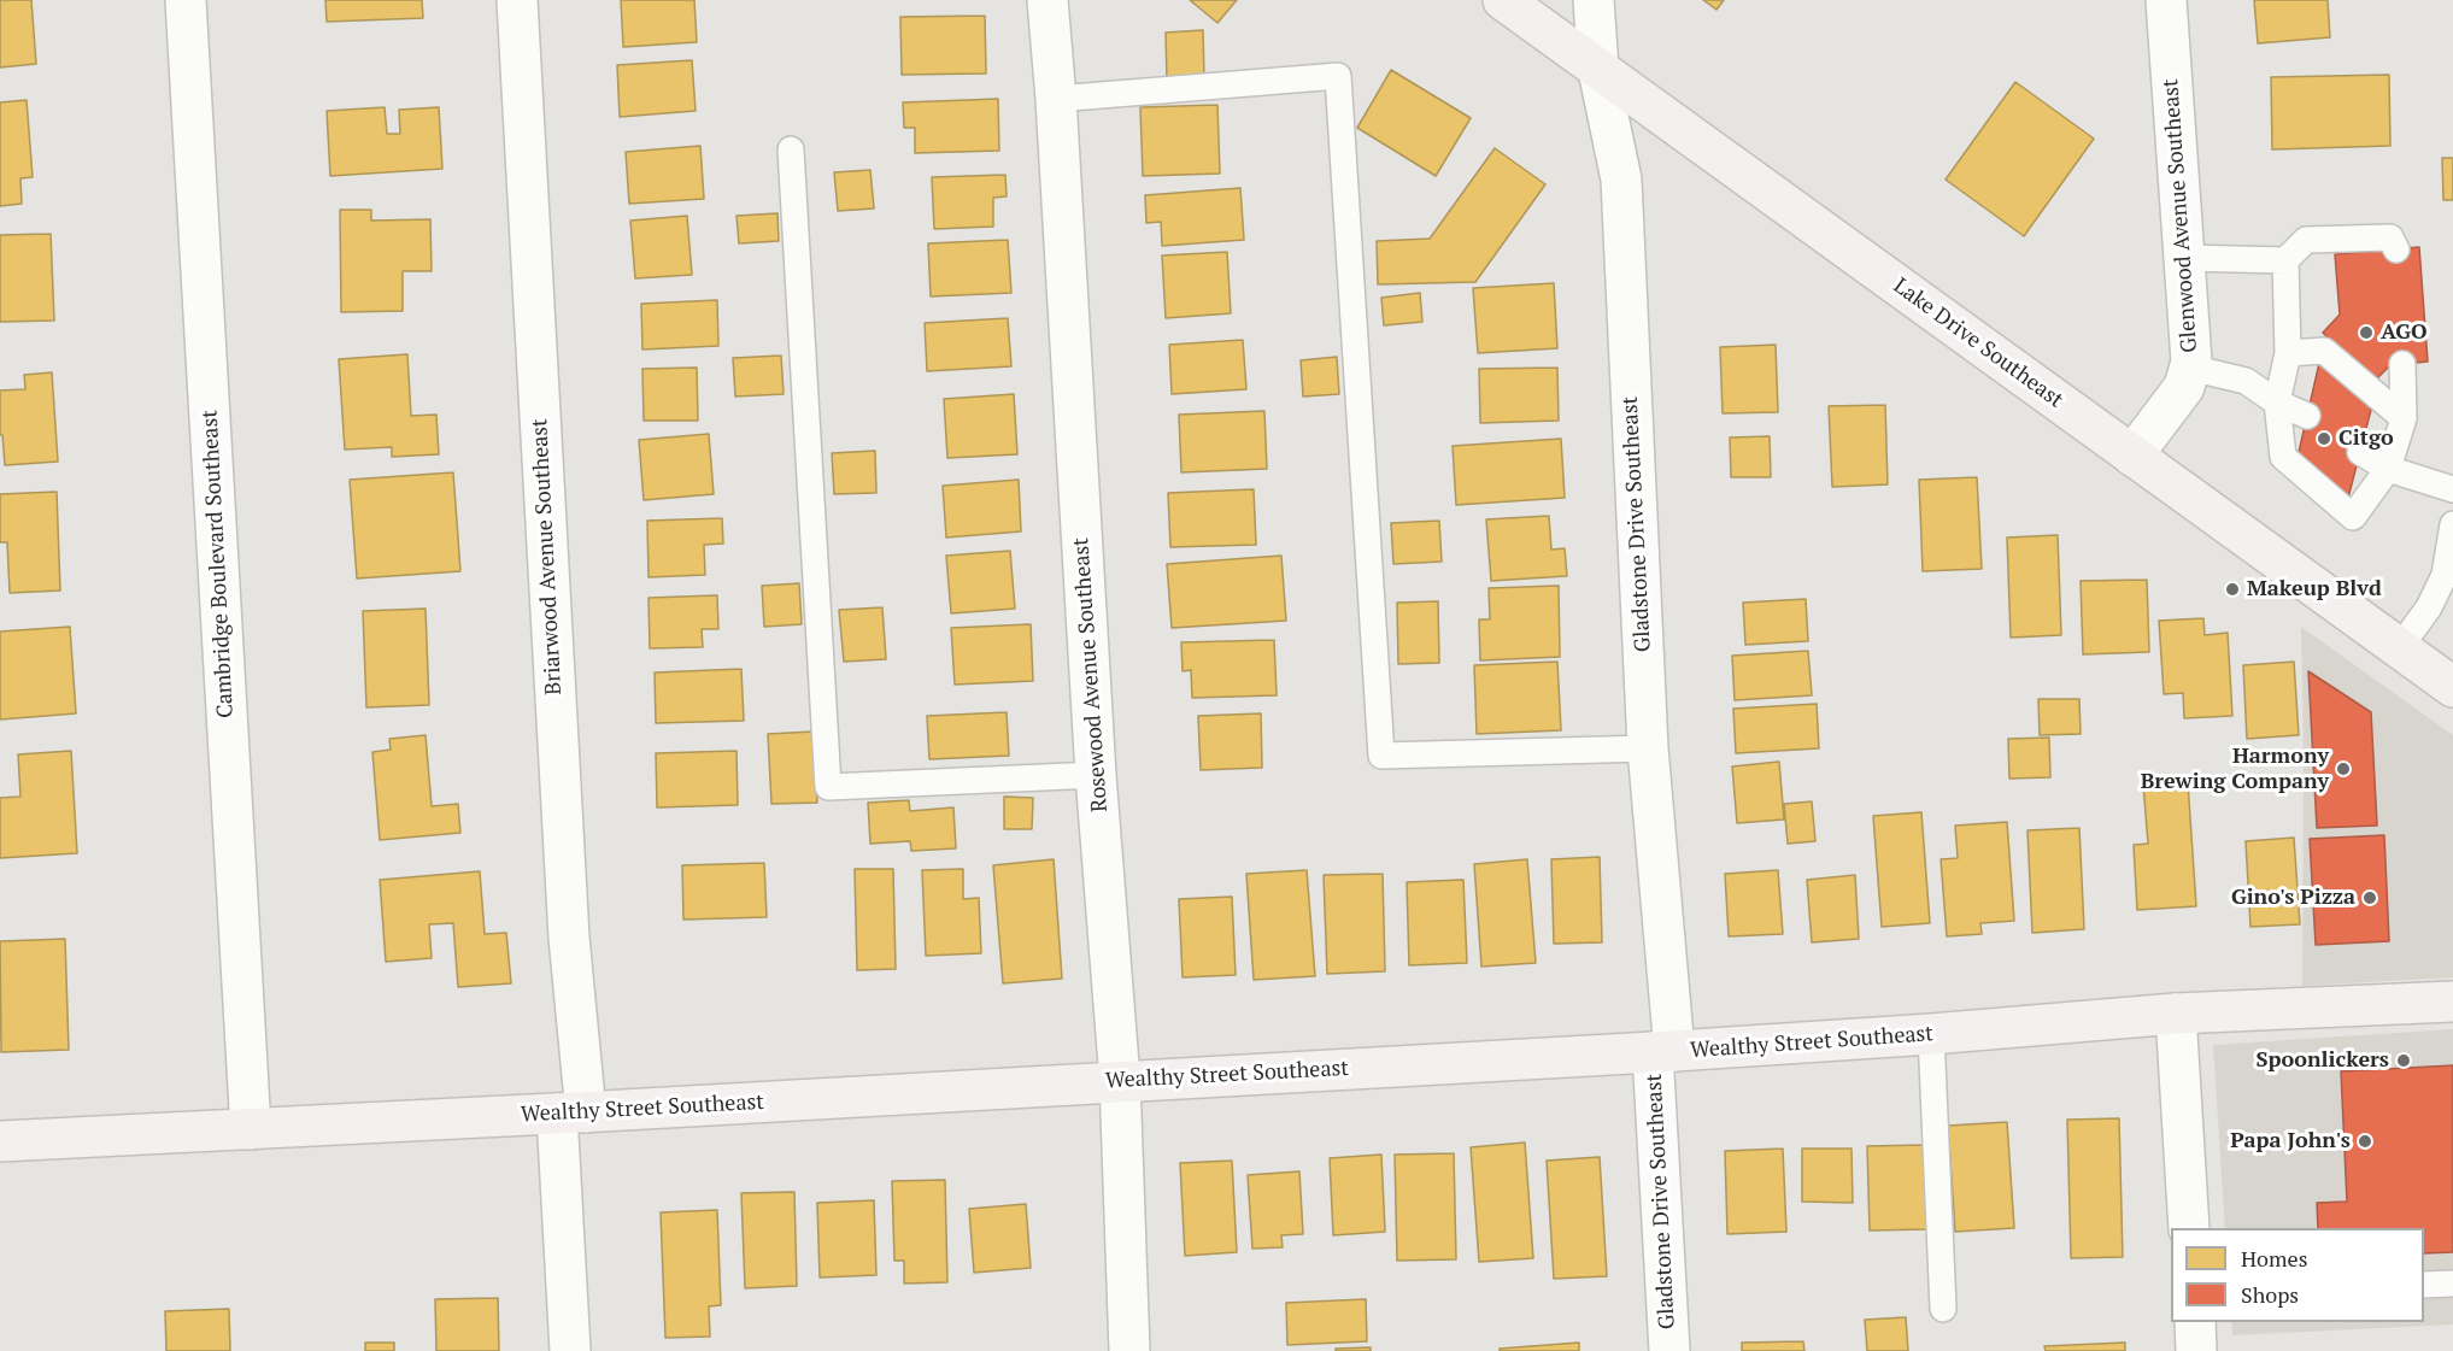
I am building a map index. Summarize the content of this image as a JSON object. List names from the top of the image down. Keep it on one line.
{"streets":{"main road":["Lake Drive Southeast","Wealthy Street Southeast"],"street":["Glenwood Avenue Southeast","Gladstone Drive Southeast","Briarwood Avenue Southeast","Cambridge Boulevard Southeast","Rosewood Avenue Southeast"]},"crossings":[["Glenwood Avenue Southeast","Lake Drive Southeast"],["Lake Drive Southeast","Gladstone Drive Southeast"],["Gladstone Drive Southeast","Wealthy Street Southeast"],["Briarwood Avenue Southeast","Wealthy Street Southeast"],["Cambridge Boulevard Southeast","Wealthy Street Southeast"],["Rosewood Avenue Southeast","Wealthy Street Southeast"]],"places":["AGO","Citgo","Makeup Blvd","Harmony Brewing Company","Gino's Pizza","Spoonlickers","Papa John's"],"legend":["Homes","Shops"]}
